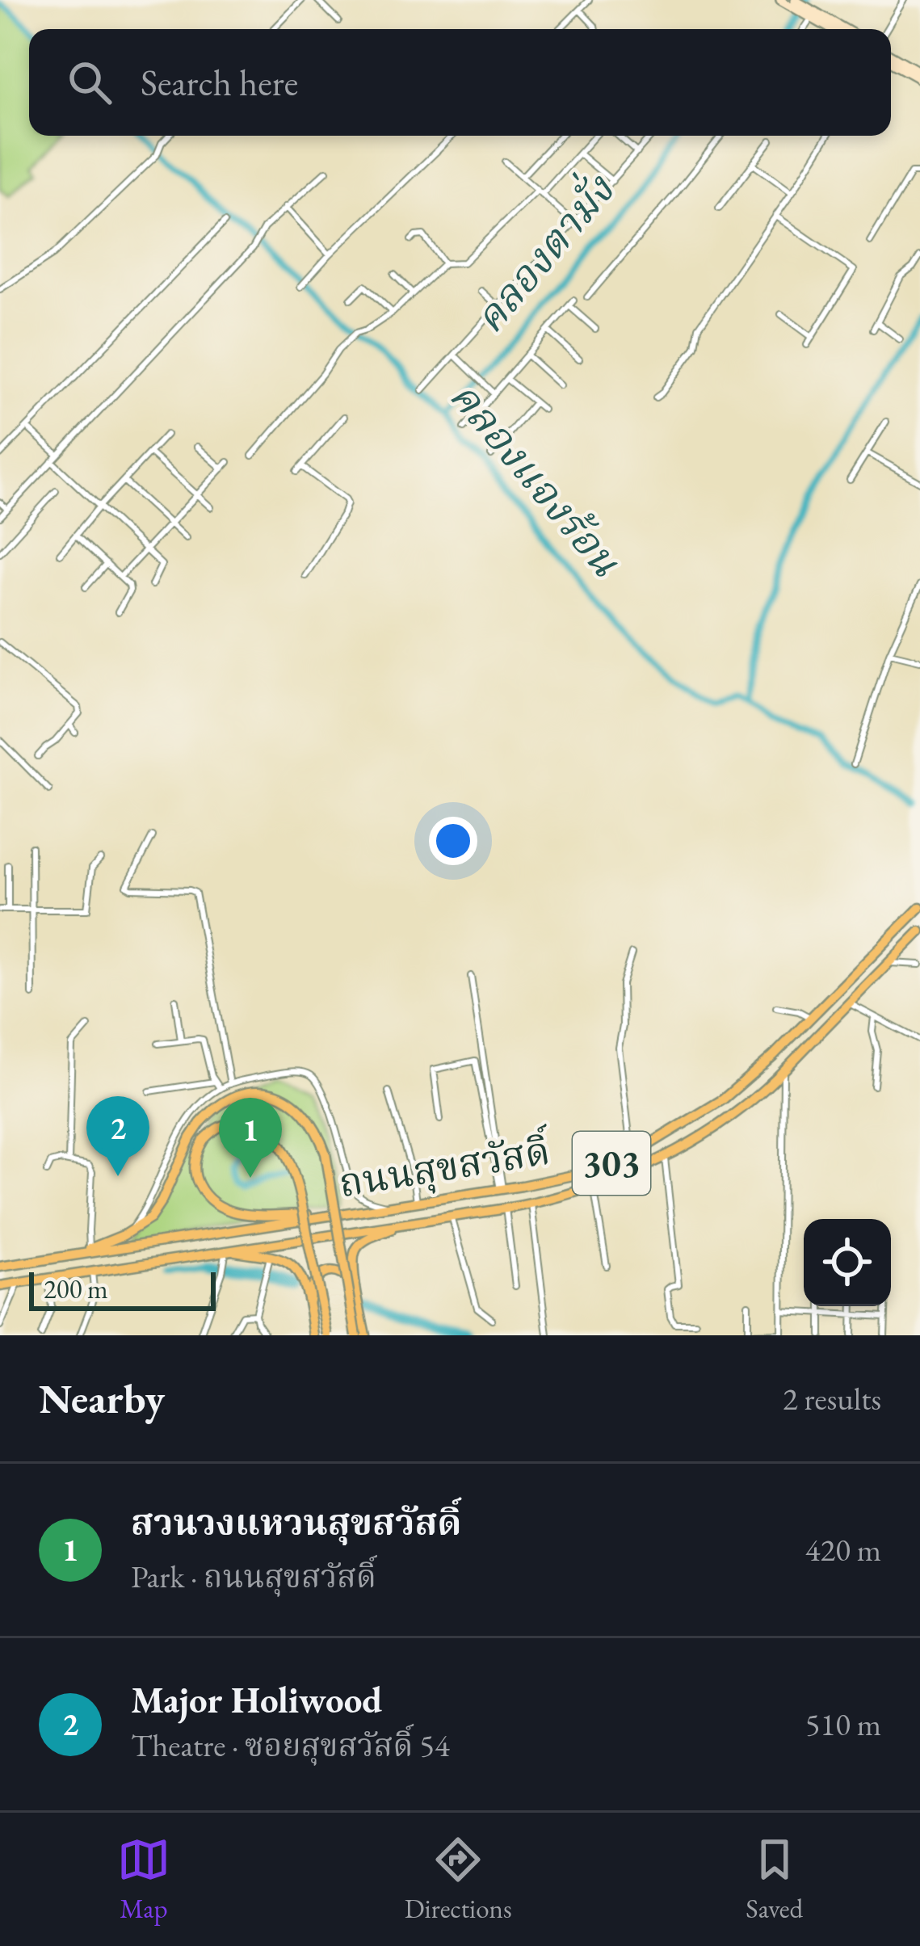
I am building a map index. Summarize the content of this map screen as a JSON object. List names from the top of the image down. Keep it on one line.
{"streets":{"main road":["303","ถนนสุขสวัสดิ์"]},"water":["คลองตามั่ง","คลองแจงร้อน"],"scale_bar":"200 m","page":{"search":"Search here","pins":["2","1"],"scale":"200 m","heading":["Nearby","2 results"],"list":[{"mark":"1","name":"สวนวงแหวนสุขสวัสดิ์","note":"Park · ถนนสุขสวัสดิ์","value":"420 m"},{"mark":"2","name":"Major Holiwood","note":"Theatre · ซอยสุขสวัสดิ์ 54","value":"510 m"}],"nav":["Map","Directions","Saved"]}}
